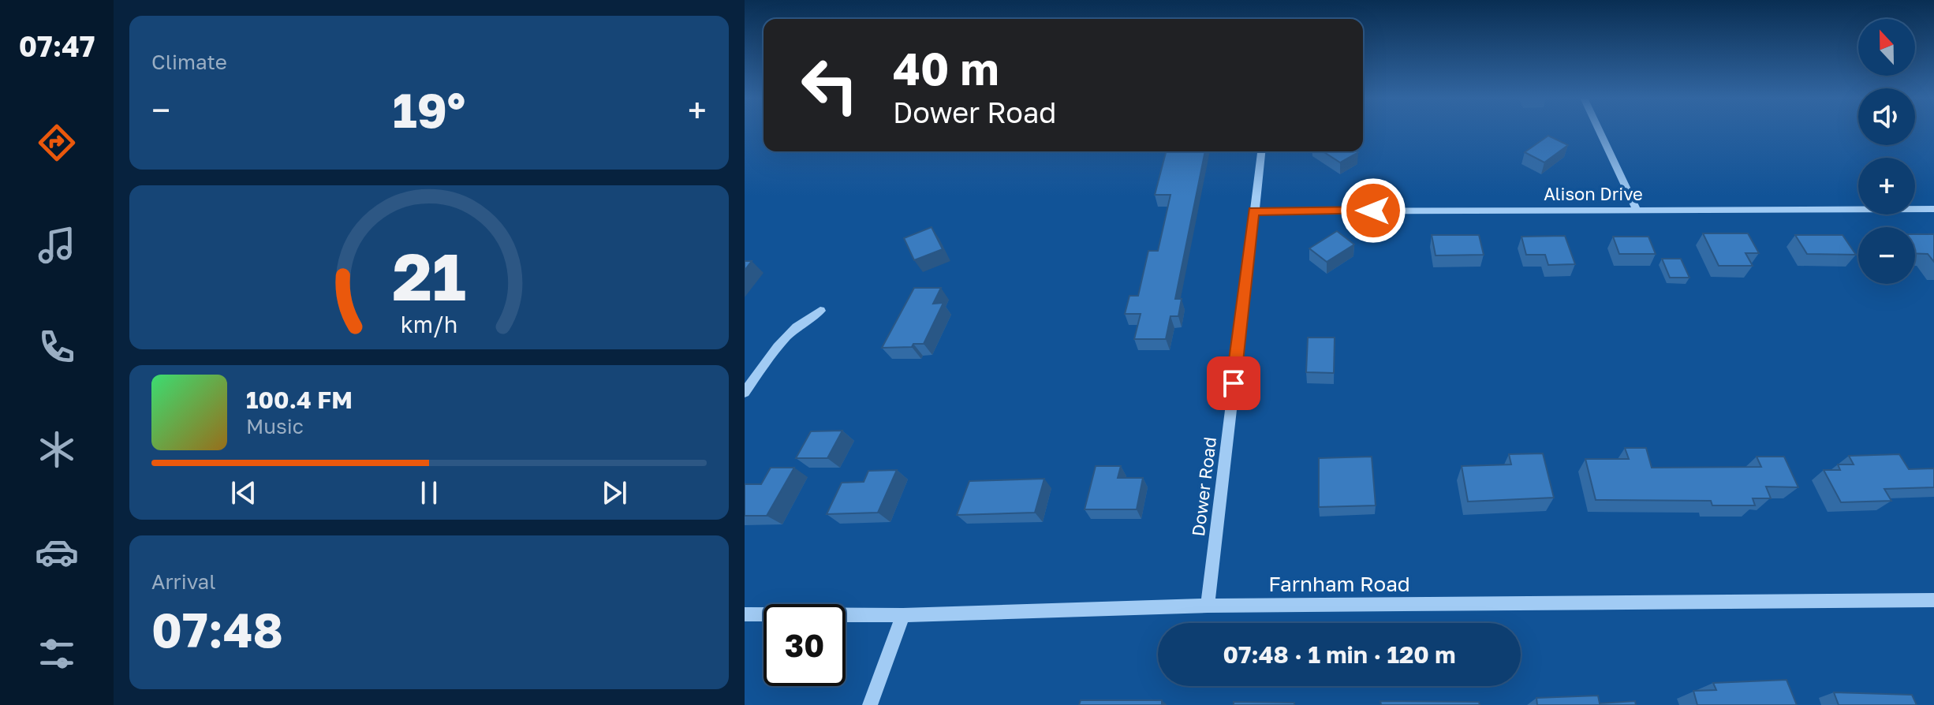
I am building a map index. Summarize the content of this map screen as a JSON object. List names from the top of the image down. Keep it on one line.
{"streets":{"street":["Alison Drive","Dower Road","Farnham Road"]},"crossings":[["Alison Drive","Dower Road"],["Dower Road","Farnham Road"]],"north":"top","page":{"tabs":"07:47","tile":["Climate",["Arrival","07:48"]],"map_buttons":["+","−"],"turn":["40 m","Dower Road"],"heat":["−","19°","+"],"song":["100.4 FM","Music"],"limit":"30","trip":"07:48 · 1 min · 120 m","gauge":["21","km/h"]}}
